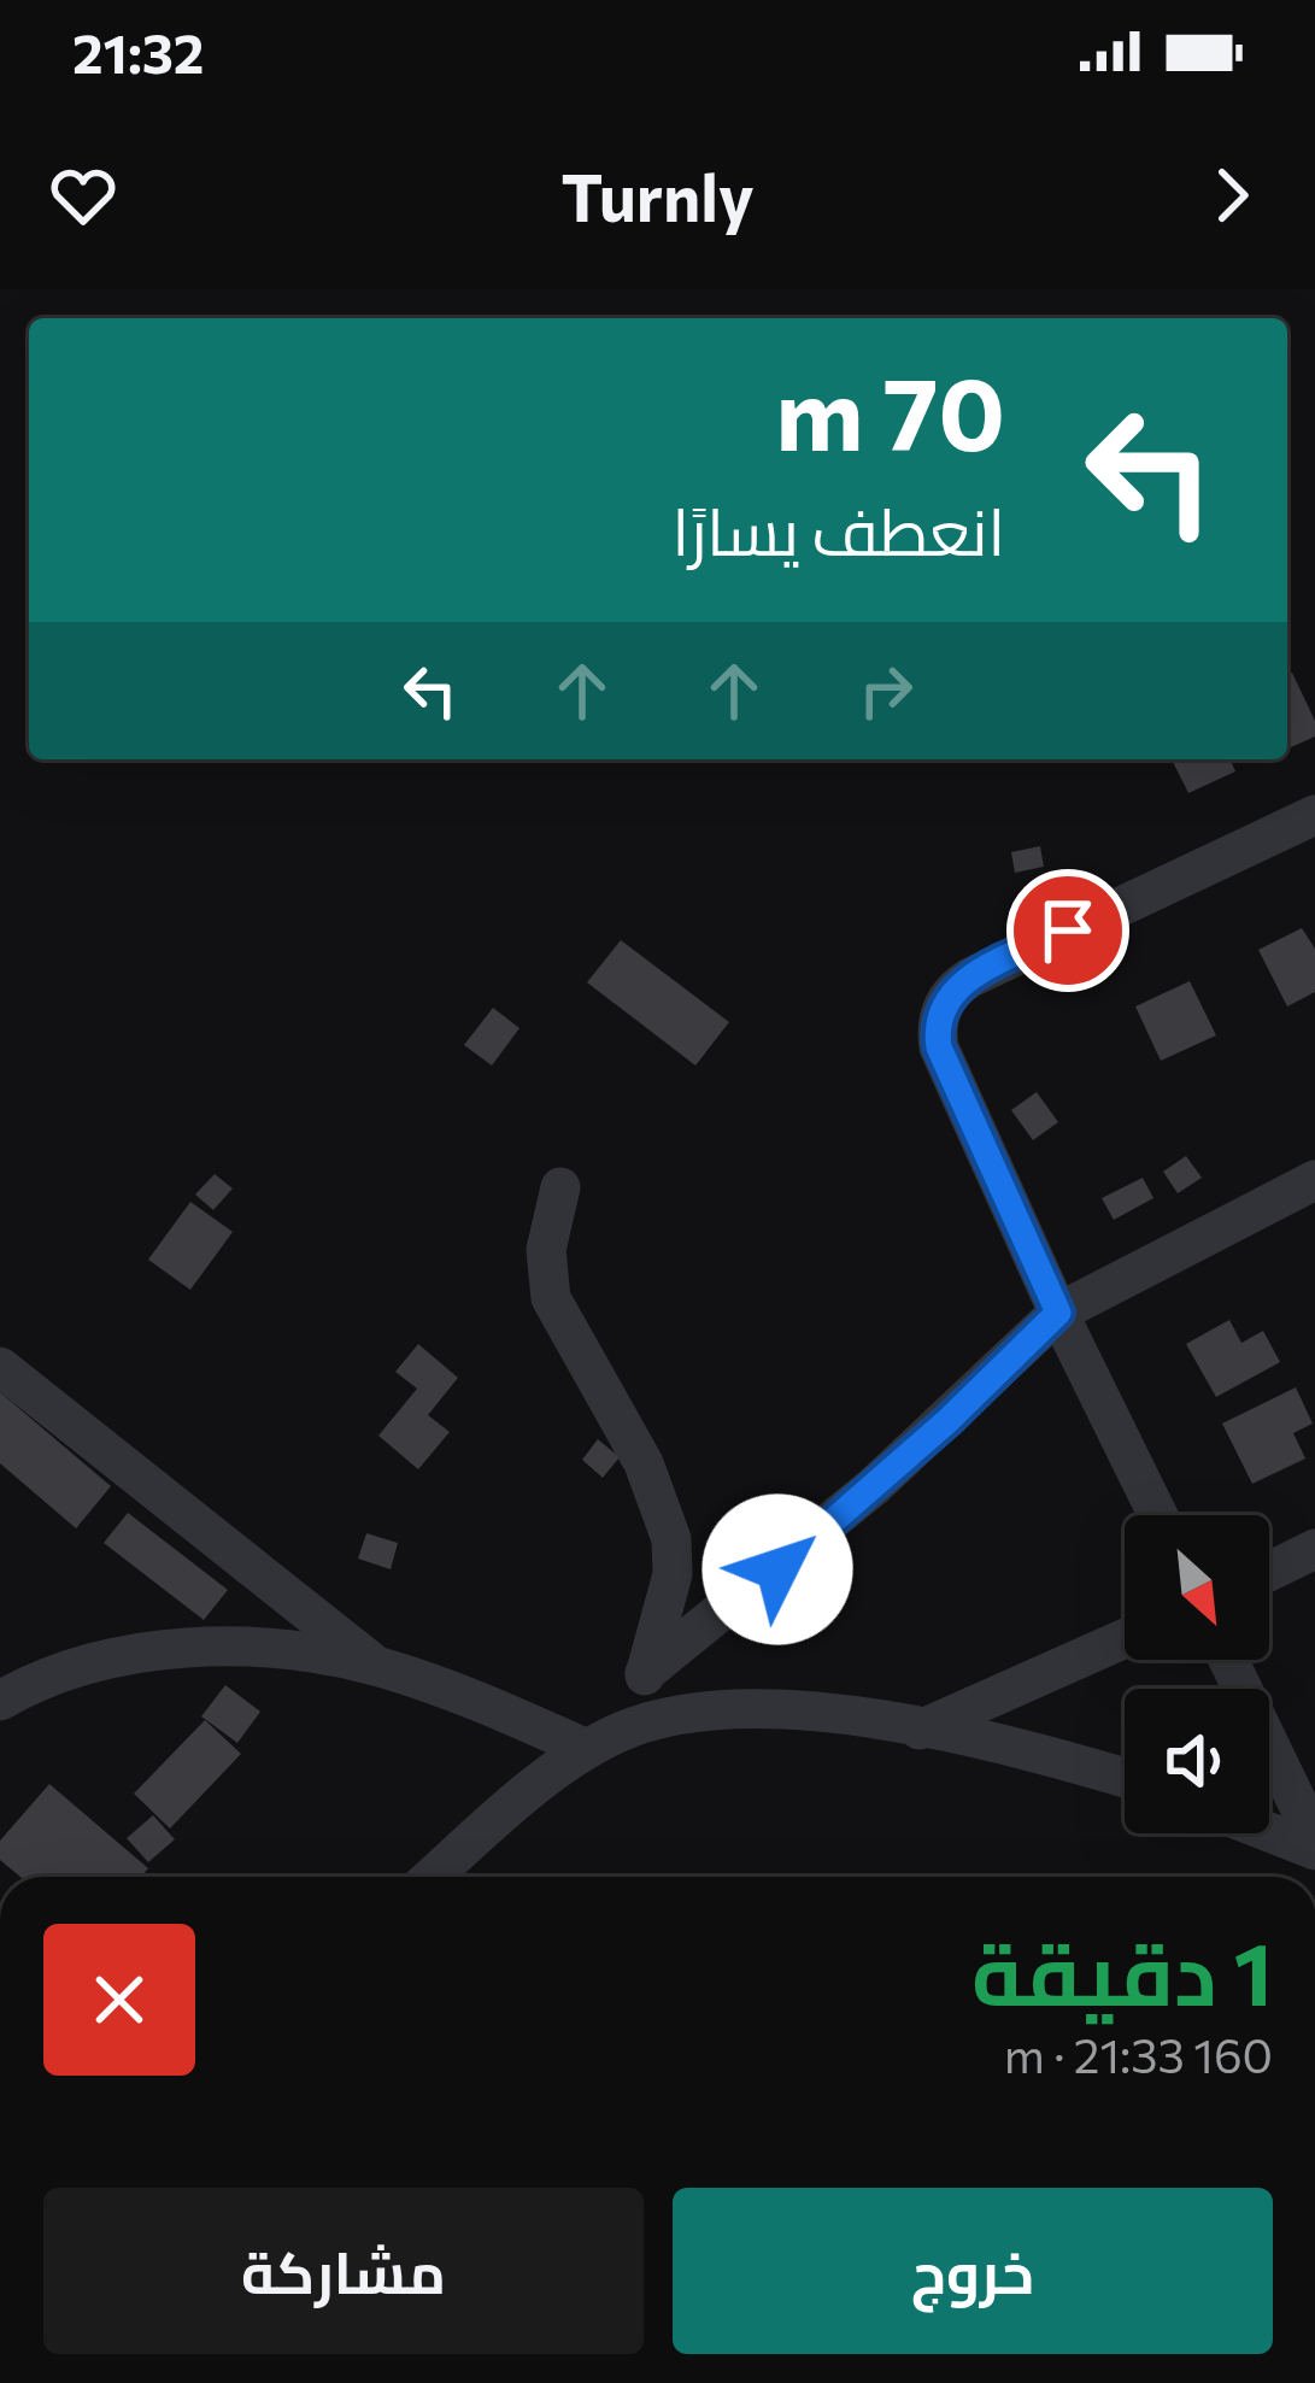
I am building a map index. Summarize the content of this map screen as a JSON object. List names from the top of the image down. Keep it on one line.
{"north":"bottom right","page":{"status":"21:32","header":"Turnly","turn":["70 m","انعطف يسارًا"],"heading":["1 دقيقة","160 m · 21:33"],"buttons":["خروج","مشاركة"]}}
